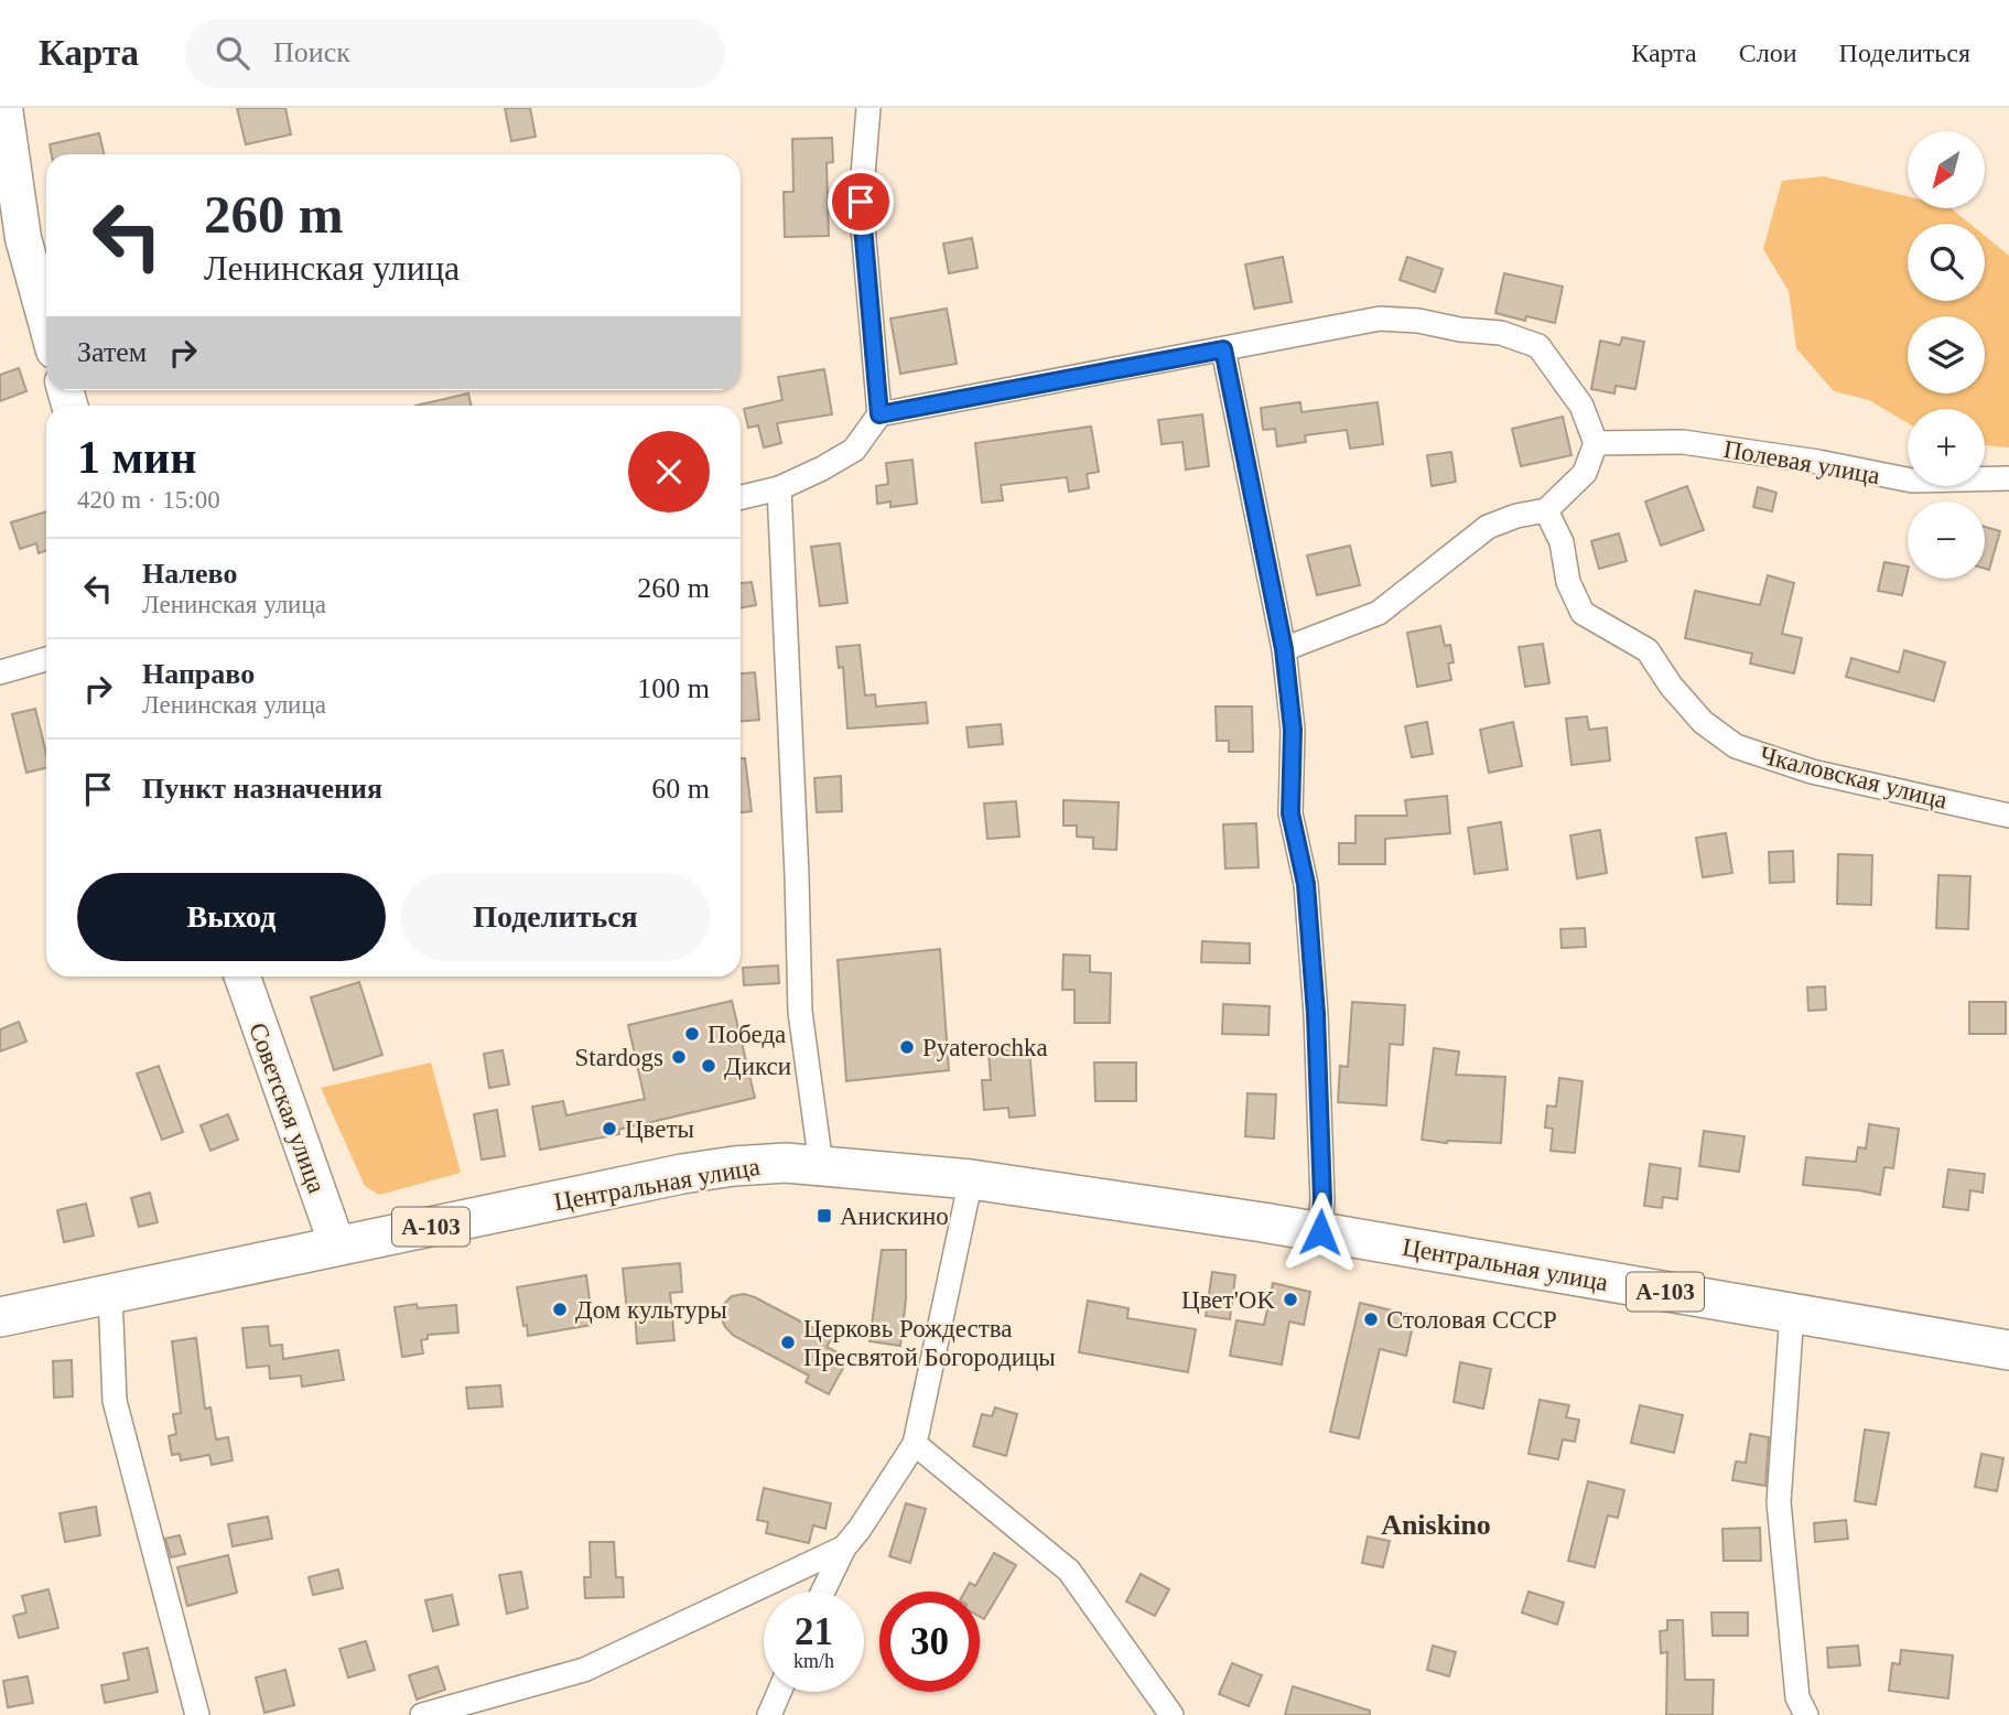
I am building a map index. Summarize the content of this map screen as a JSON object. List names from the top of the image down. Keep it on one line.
{"streets":{"main road":["Советская улица","Центральная улица","А-103"],"street":["Полевая улица","Чкаловская улица"]},"crossings":[["Советская улица","Центральная улица"]],"districts":["Aniskino"],"places":{"other":["Победа","Pyaterochka","Stardogs","Дикси","Цветы","Цвет'OK","Дом культуры","Столовая СССР","Церковь Рождества Пресвятой Богородицы"],"transit":["Анискино"]},"north":"bottom left","page":{"header":"Карта","search":"Поиск","nav":["Карта","Слои","Поделиться"],"map_buttons":["+","−"],"turn":["260 m","Ленинская улица"],"then":"Затем","heading":["1 мин","420 m · 15:00"],"list":[{"name":"Налево","note":"Ленинская улица","value":"260 m"},{"name":"Направо","note":"Ленинская улица","value":"100 m"},{"name":"Пункт назначения","value":"60 m"}],"buttons":["Выход","Поделиться"],"speed":"21 km/h","limit":"30"}}
